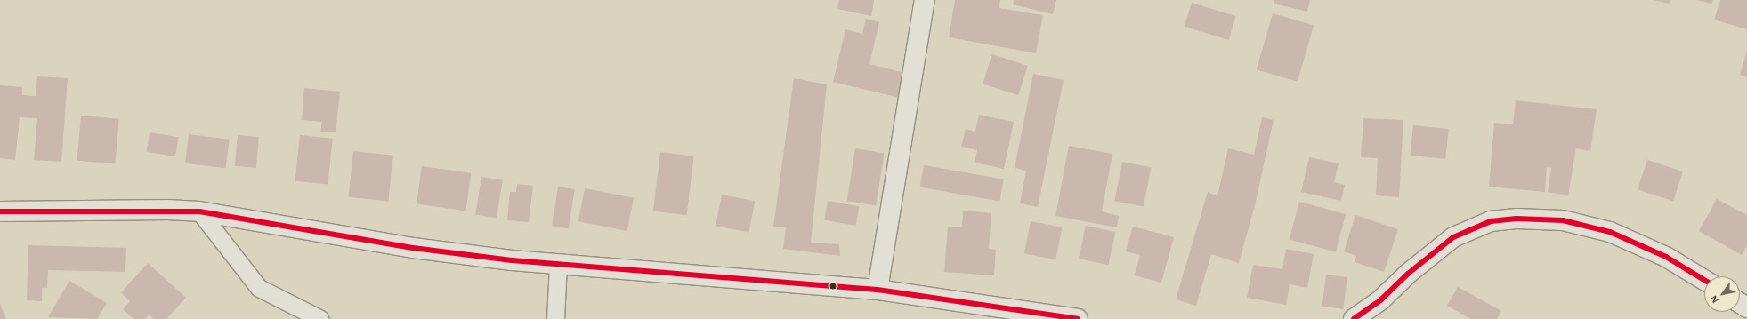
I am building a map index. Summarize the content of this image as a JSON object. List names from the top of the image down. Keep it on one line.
{"north":"bottom left"}
